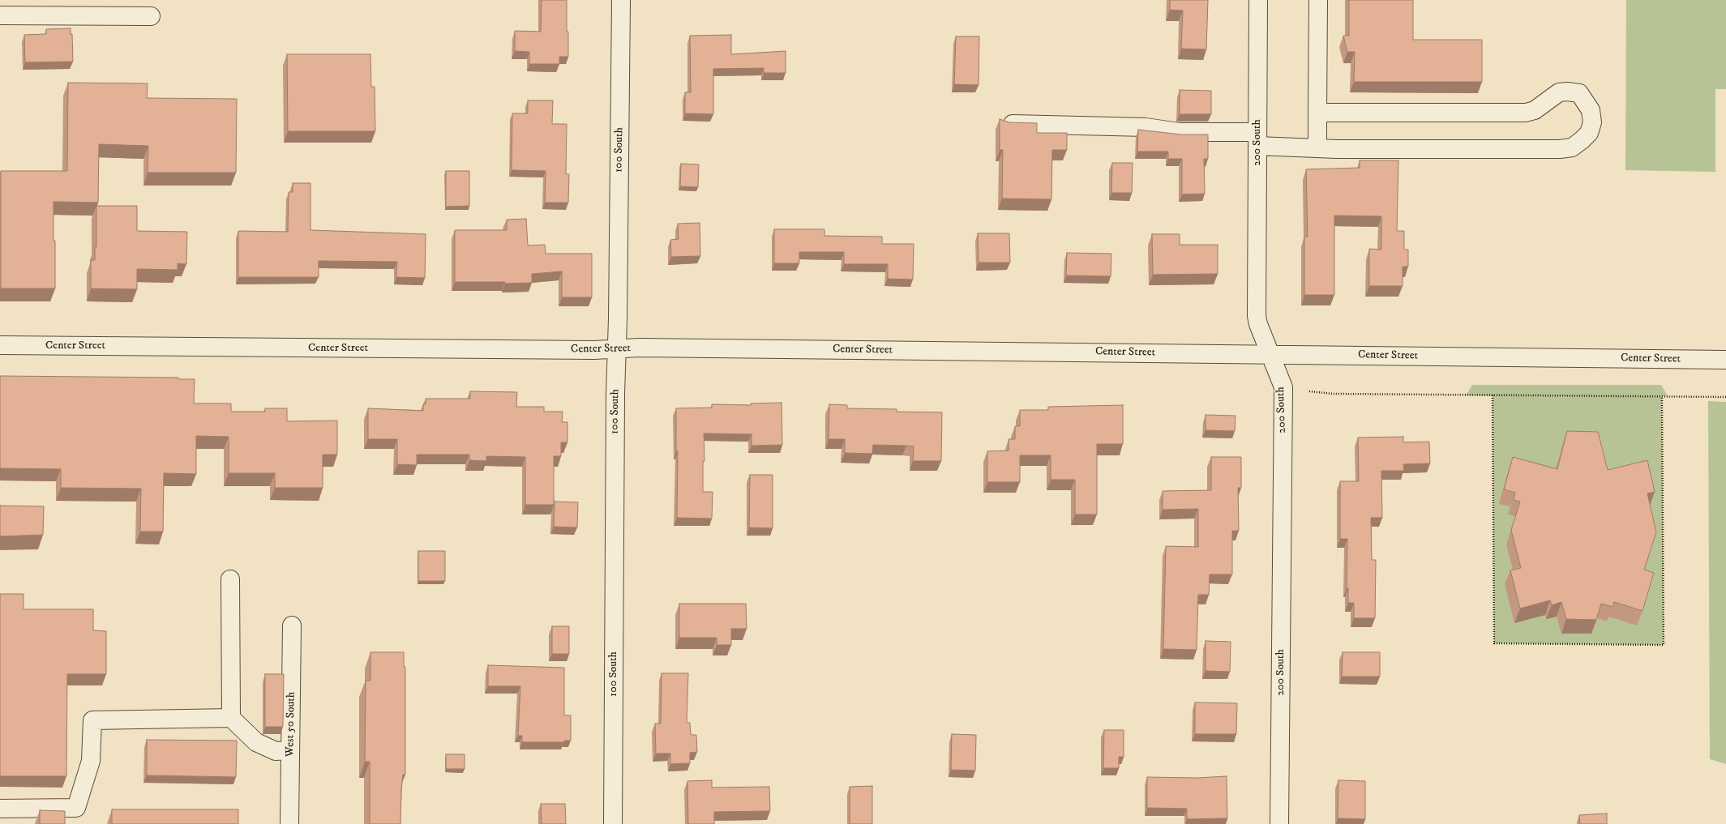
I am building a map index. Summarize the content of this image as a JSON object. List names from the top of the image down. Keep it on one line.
{"streets":{"street":["200 South","100 South","Center Street","West 50 South"]},"crossings":[["200 South","Center Street"],["100 South","Center Street"]]}
